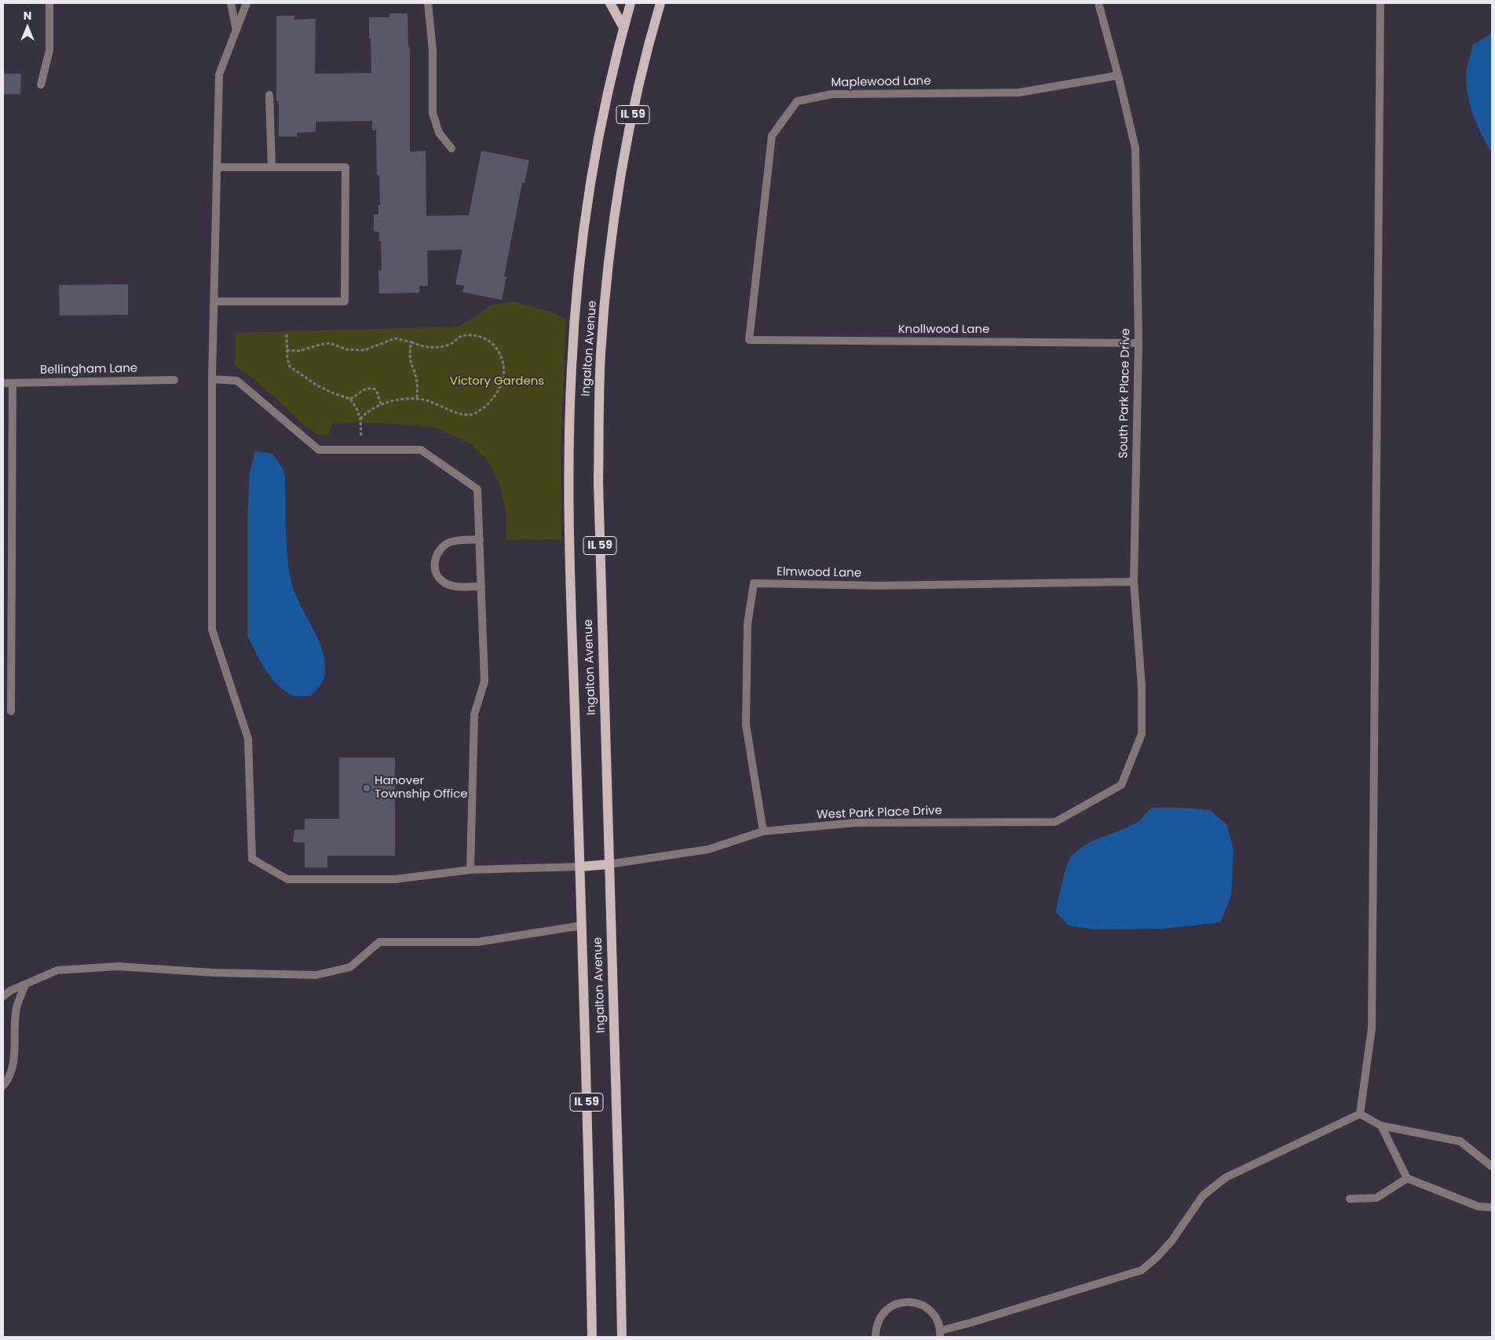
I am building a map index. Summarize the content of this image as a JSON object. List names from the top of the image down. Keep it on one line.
{"streets":{"main road":["IL 59","Ingalton Avenue"],"street":["Maplewood Lane","Knollwood Lane","Bellingham Lane","South Park Place Drive","Elmwood Lane","West Park Place Drive"]},"crossings":[["Maplewood Lane","Knollwood Lane"],["Maplewood Lane","South Park Place Drive"],["Knollwood Lane","South Park Place Drive"],["Ingalton Avenue","West Park Place Drive"],["South Park Place Drive","Elmwood Lane"],["South Park Place Drive","West Park Place Drive"],["Elmwood Lane","West Park Place Drive"]],"parks":["Victory Gardens"],"places":["Hanover Township Office"],"north":"top"}
